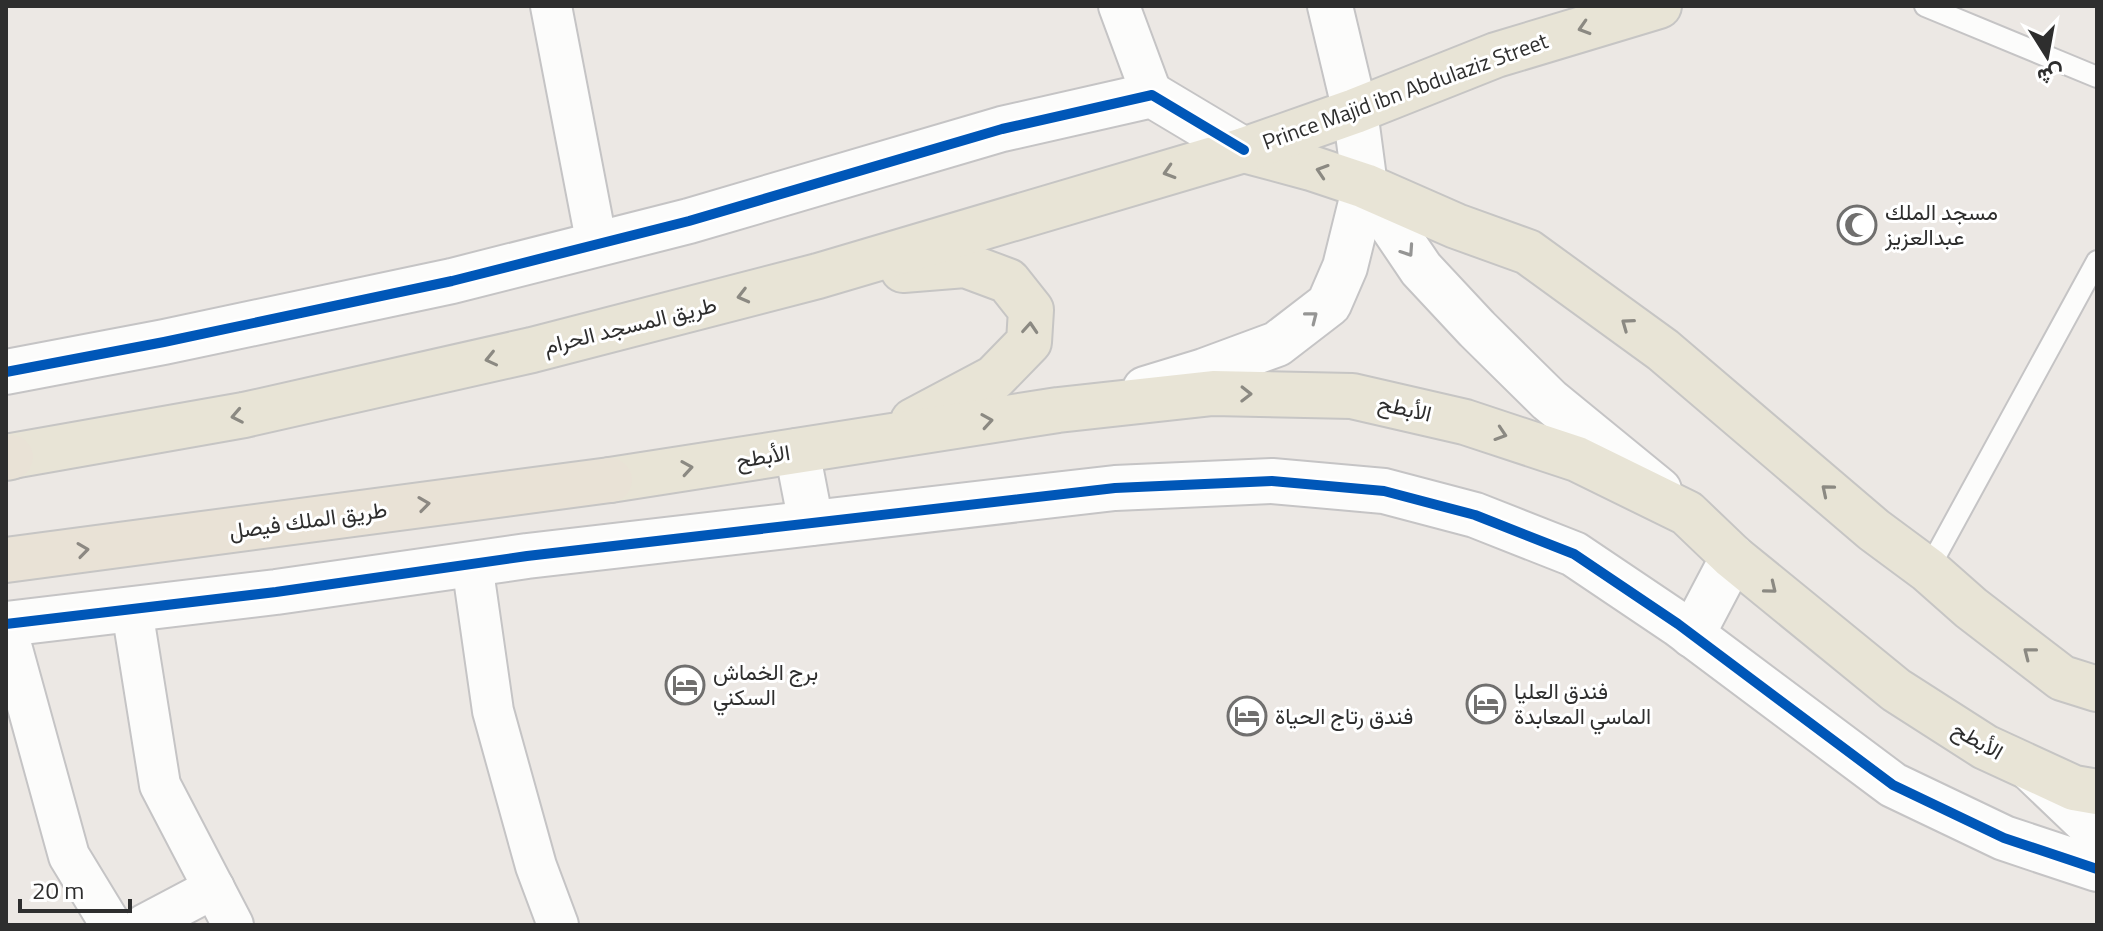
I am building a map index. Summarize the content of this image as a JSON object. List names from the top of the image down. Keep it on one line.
{"streets":{"highway":["طريق الملك فيصل"],"main road":["Prince Majid ibn Abdulaziz Street","طريق المسجد الحرام","الأبطح"]},"crossings":[["Prince Majid ibn Abdulaziz Street","طريق المسجد الحرام"],["الأبطح","طريق الملك فيصل"]],"one_way":["Prince Majid ibn Abdulaziz Street","طريق المسجد الحرام","طريق الملك فيصل"],"places":{"mosque":["مسجد الملك عبدالعزيز"],"hotel":["برج الخماش السكني","فندق العليا الماسي المعابدة","فندق رتاج الحياة"]},"scale_bar":"20 m","north":"bottom"}
